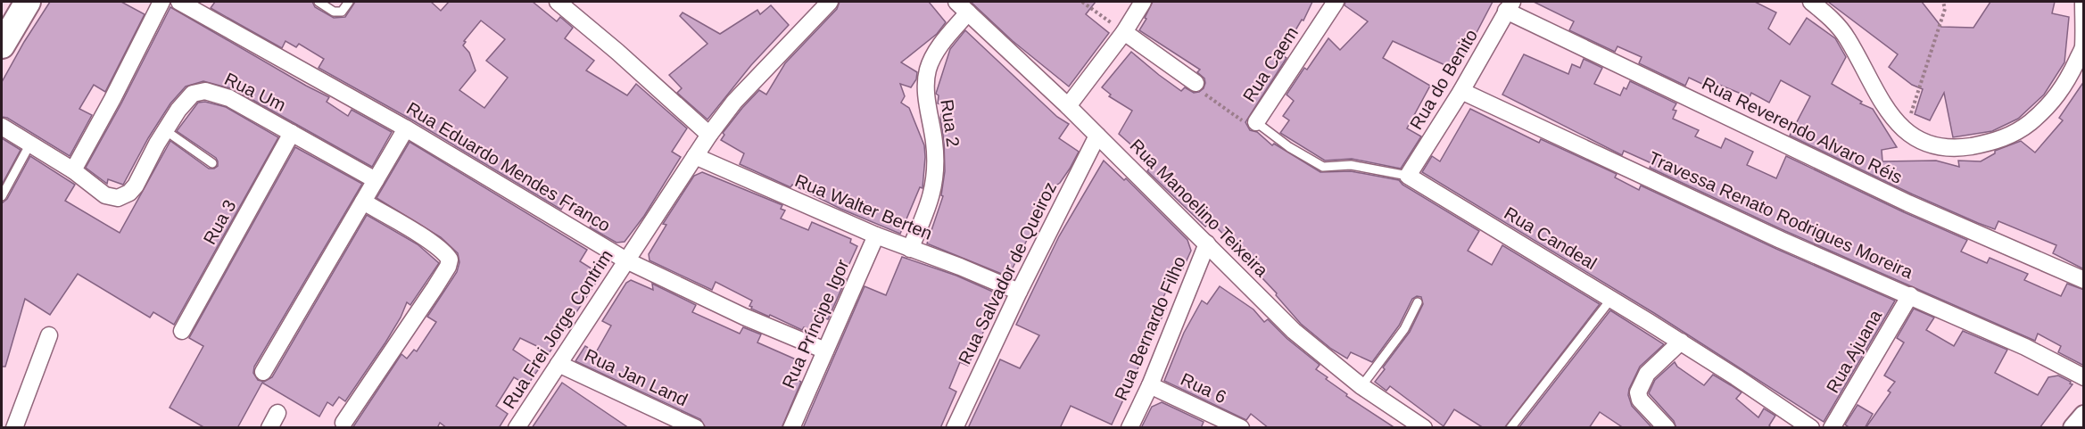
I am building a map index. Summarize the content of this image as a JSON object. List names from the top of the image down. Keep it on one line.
{"streets":{"street":["Rua Caem","Rua do Benito","Rua Um","Rua 2","Rua Reverendo Alvaro Réis","Rua Eduardo Mendes Franco","Rua Walter Berten","Rua Manoelino Teixeira","Travessa Renato Rodrigues Moreira","Rua 3","Rua Candeal","Rua Salvador de Queiroz","Rua Príncipe Igor","Rua Bernardo Filho","Rua Frei Jorge Contrim","Rua Ajuana","Rua Jan Land","Rua 6"]},"crossings":[["Rua Caem","Rua Candeal"],["Rua do Benito","Rua Reverendo Alvaro Réis"],["Rua do Benito","Travessa Renato Rodrigues Moreira"],["Rua do Benito","Rua Candeal"],["Rua Um","Rua 3"],["Rua 2","Rua Walter Berten"],["Rua 2","Rua Manoelino Teixeira"],["Rua Eduardo Mendes Franco","Rua Príncipe Igor"],["Rua Eduardo Mendes Franco","Rua Frei Jorge Contrim"],["Rua Walter Berten","Rua Salvador de Queiroz"],["Rua Walter Berten","Rua Príncipe Igor"],["Rua Walter Berten","Rua Frei Jorge Contrim"],["Rua Manoelino Teixeira","Rua Salvador de Queiroz"],["Rua Manoelino Teixeira","Rua Bernardo Filho"],["Travessa Renato Rodrigues Moreira","Rua Ajuana"],["Rua Bernardo Filho","Rua 6"],["Rua Frei Jorge Contrim","Rua Jan Land"]]}
